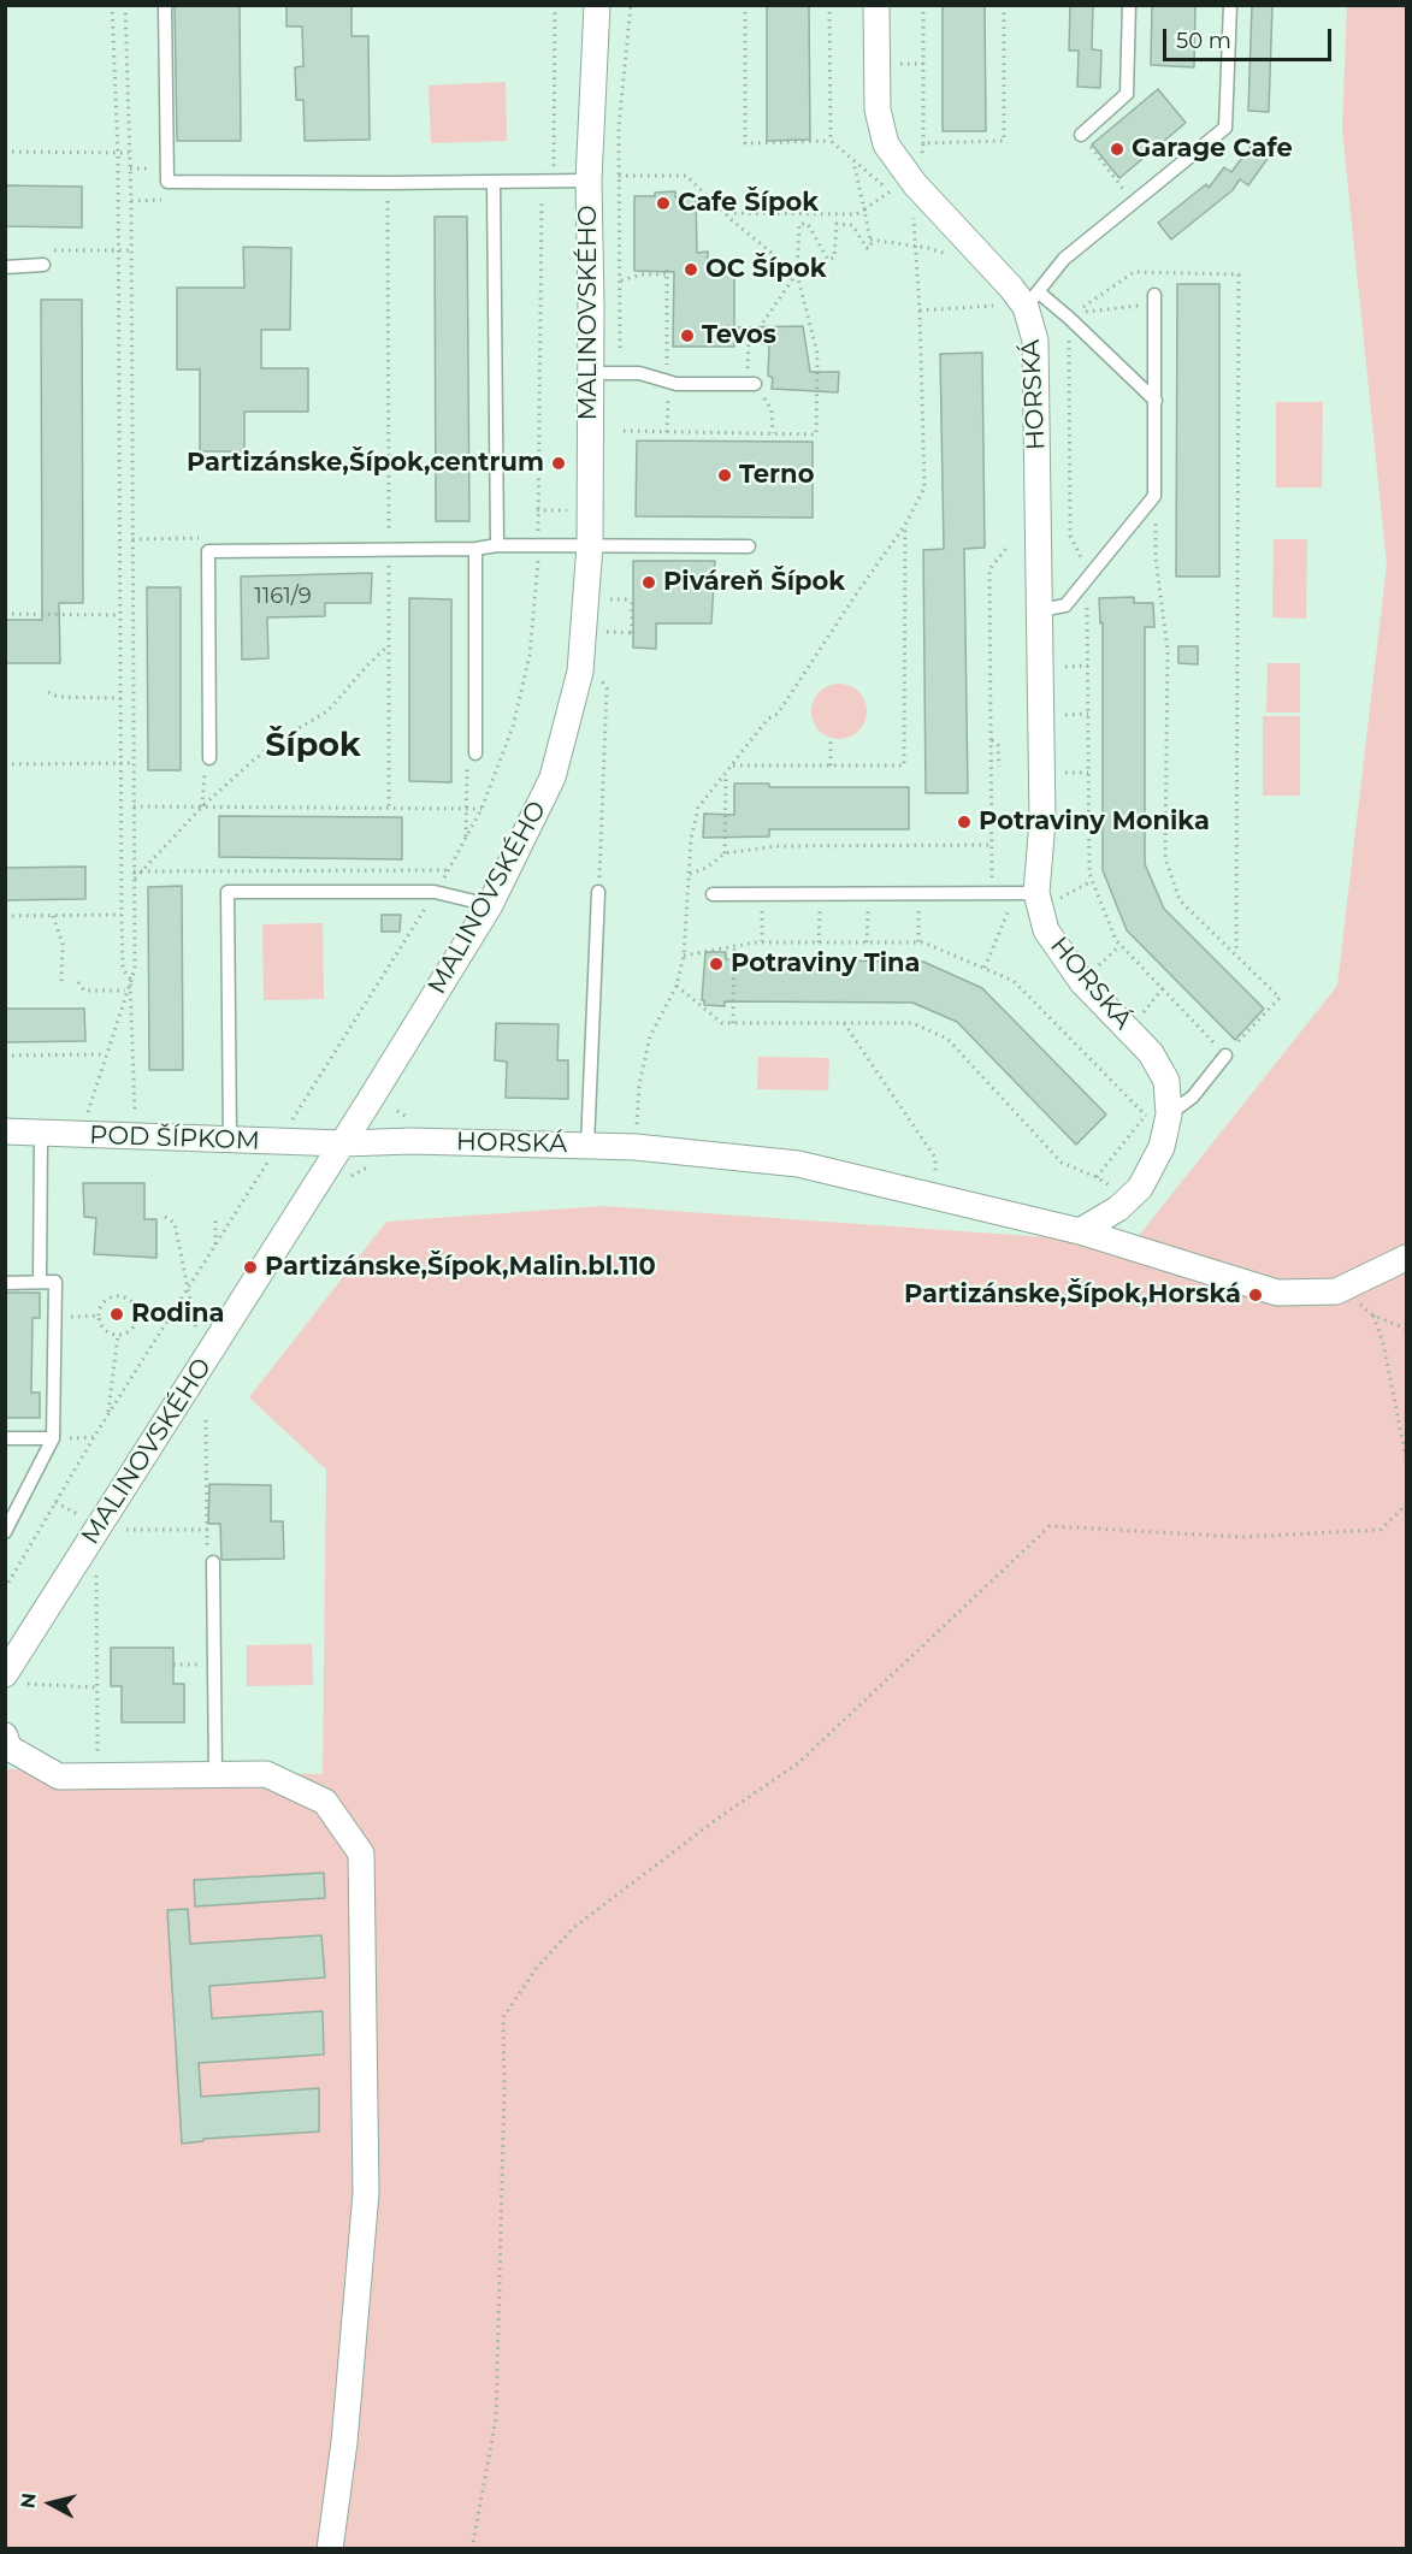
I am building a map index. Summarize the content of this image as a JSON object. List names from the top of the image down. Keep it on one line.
{"streets":{"street":["MALINOVSKÉHO","HORSKÁ","POD ŠÍPKOM"]},"crossings":[["MALINOVSKÉHO","HORSKÁ"],["MALINOVSKÉHO","POD ŠÍPKOM"],["HORSKÁ","POD ŠÍPKOM"]],"districts":["Šípok"],"places":["Garage Cafe","Cafe Šípok","OC Šípok","Tevos","Partizánske,Šípok,centrum","Terno","Piváreň Šípok","Potraviny Monika","Potraviny Tina","Partizánske,Šípok,Malin.bl.110","Partizánske,Šípok,Horská","Rodina"],"house_numbers":["1161/9"],"scale_bar":"50 m","north":"left"}
